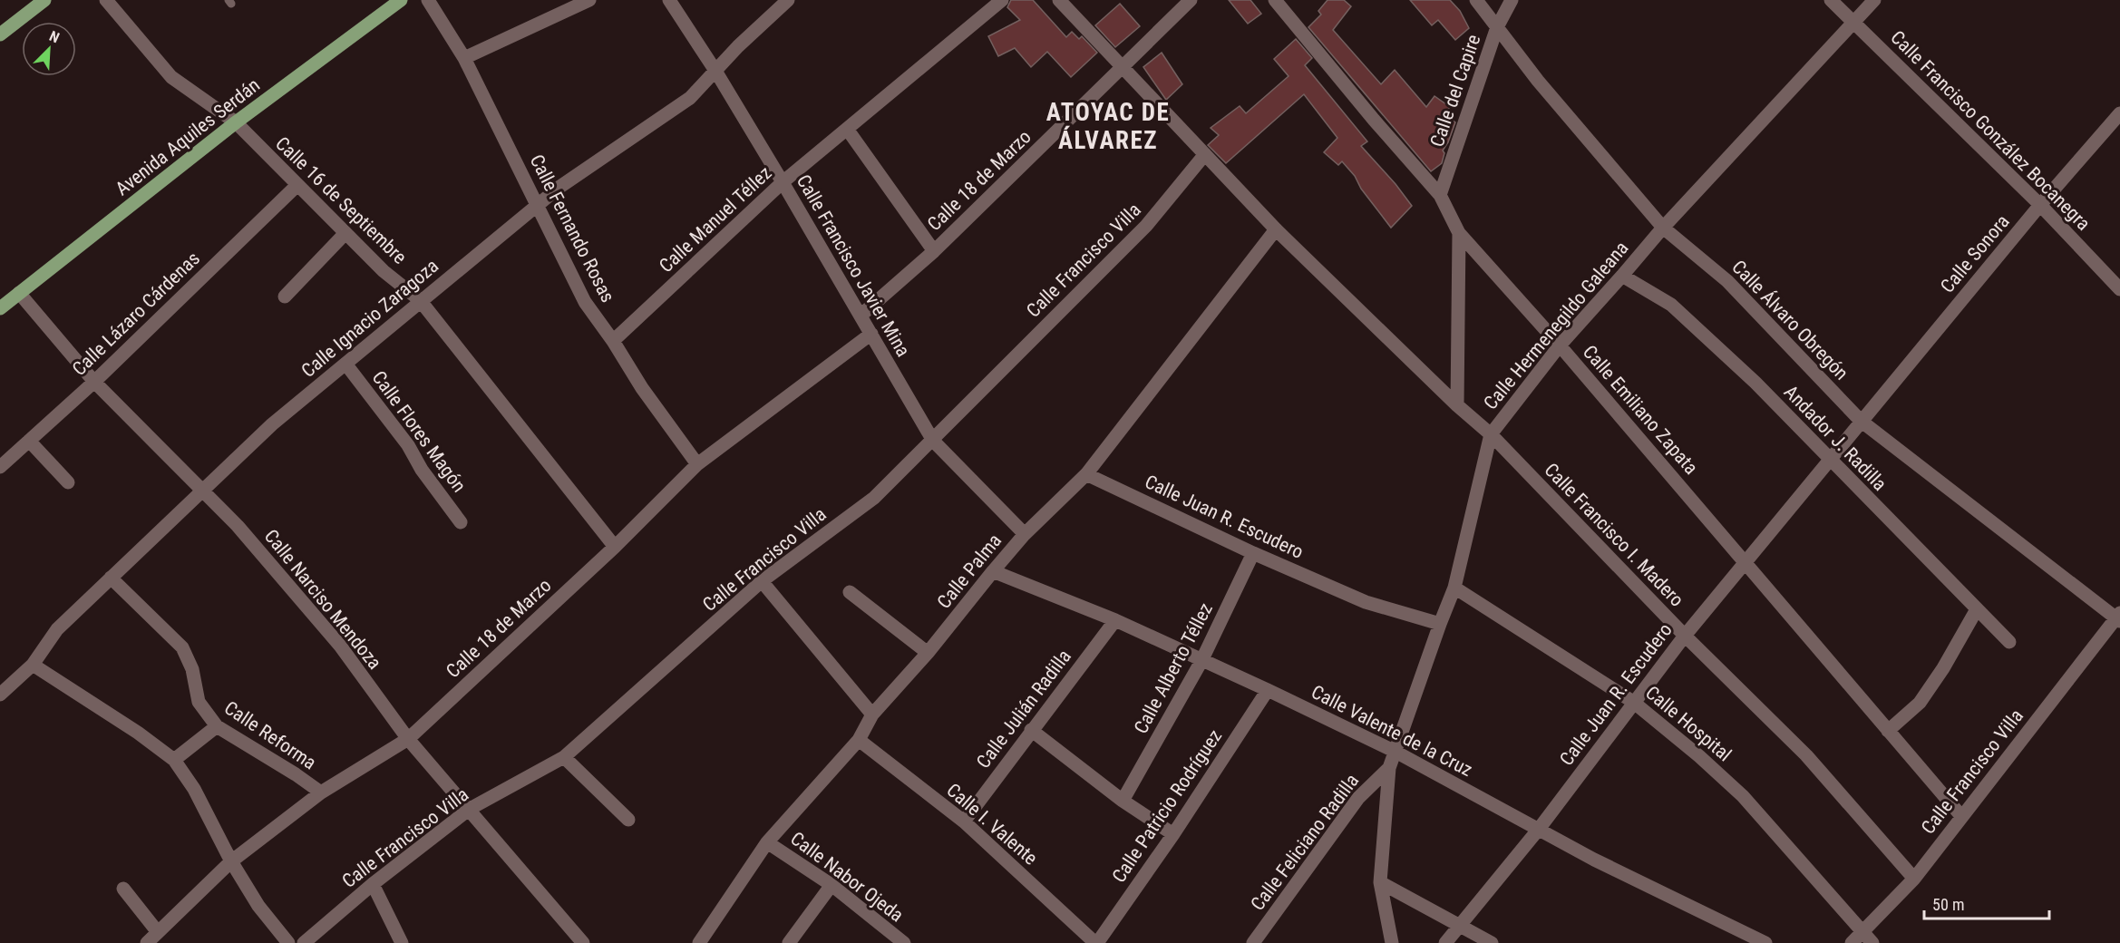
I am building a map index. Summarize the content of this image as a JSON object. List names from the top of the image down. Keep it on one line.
{"streets":{"main road":["Avenida Aquiles Serdán"],"street":["Calle del Capire","Calle Francisco González Bocanegra","Calle 18 de Marzo","Calle 16 de Septiembre","Calle Manuel Téllez","Calle Fernando Rosas","Calle Sonora","Calle Francisco Villa","Calle Francisco Javier Mina","Calle Lázaro Cárdenas","Calle Ignacio Zaragoza","Calle Álvaro Obregón","Calle Hermenegildo Galeana","Calle Emiliano Zapata","Calle Flores Magón","Andador J. Radilla","Calle Juan R. Escudero","Calle Francisco I. Madero","Calle Palma","Calle Narciso Mendoza","Calle Alberto Téllez","Calle Julián Radilla","Calle Hospital","Calle Valente de la Cruz","Calle Reforma","Calle Patricio Rodríguez","Calle I. Valente","Calle Feliciano Radilla","Calle Nabor Ojeda"]},"crossings":[["Calle del Capire","Calle Álvaro Obregón"],["Calle del Capire","Calle Emiliano Zapata"],["Calle Francisco González Bocanegra","Calle Sonora"],["Calle Francisco González Bocanegra","Calle Hermenegildo Galeana"],["Avenida Aquiles Serdán","Calle 16 de Septiembre"],["Avenida Aquiles Serdán","Calle Narciso Mendoza"],["Calle 18 de Marzo","Calle 16 de Septiembre"],["Calle 18 de Marzo","Calle Fernando Rosas"],["Calle 18 de Marzo","Calle Francisco Javier Mina"],["Calle 18 de Marzo","Calle Francisco I. Madero"],["Calle 18 de Marzo","Calle Narciso Mendoza"],["Calle 18 de Marzo","Calle Reforma"],["Calle 16 de Septiembre","Calle Lázaro Cárdenas"],["Calle 16 de Septiembre","Calle Ignacio Zaragoza"],["Calle Manuel Téllez","Calle Fernando Rosas"],["Calle Manuel Téllez","Calle Francisco Javier Mina"],["Calle Fernando Rosas","Calle Ignacio Zaragoza"],["Calle Sonora","Calle Álvaro Obregón"],["Calle Sonora","Calle Juan R. Escudero"],["Calle Francisco Villa","Calle Francisco Javier Mina"],["Calle Francisco Villa","Calle Álvaro Obregón"],["Calle Francisco Villa","Calle Emiliano Zapata"],["Calle Francisco Villa","Calle Francisco I. Madero"],["Calle Francisco Villa","Calle Narciso Mendoza"],["Calle Francisco Villa","Calle Hospital"],["Calle Francisco Javier Mina","Calle Ignacio Zaragoza"],["Calle Francisco Javier Mina","Calle Palma"],["Calle Lázaro Cárdenas","Calle Narciso Mendoza"],["Calle Ignacio Zaragoza","Calle Flores Magón"],["Calle Ignacio Zaragoza","Calle Narciso Mendoza"],["Calle Ignacio Zaragoza","Calle Reforma"],["Calle Álvaro Obregón","Calle Hermenegildo Galeana"],["Calle Álvaro Obregón","Calle Juan R. Escudero"],["Calle Hermenegildo Galeana","Calle Emiliano Zapata"],["Calle Hermenegildo Galeana","Andador J. Radilla"],["Calle Hermenegildo Galeana","Calle Juan R. Escudero"],["Calle Hermenegildo Galeana","Calle Francisco I. Madero"],["Calle Hermenegildo Galeana","Calle Hospital"],["Calle Hermenegildo Galeana","Calle Valente de la Cruz"],["Calle Hermenegildo Galeana","Calle Feliciano Radilla"],["Calle Emiliano Zapata","Calle Juan R. Escudero"],["Andador J. Radilla","Calle Juan R. Escudero"],["Calle Juan R. Escudero","Calle Francisco I. Madero"],["Calle Juan R. Escudero","Calle Palma"],["Calle Juan R. Escudero","Calle Alberto Téllez"],["Calle Juan R. Escudero","Calle Hospital"],["Calle Juan R. Escudero","Calle Valente de la Cruz"],["Calle Francisco I. Madero","Calle Palma"],["Calle Palma","Calle Valente de la Cruz"],["Calle Palma","Calle I. Valente"],["Calle Palma","Calle Nabor Ojeda"],["Calle Alberto Téllez","Calle Valente de la Cruz"],["Calle Julián Radilla","Calle Valente de la Cruz"],["Calle Julián Radilla","Calle I. Valente"],["Calle Valente de la Cruz","Calle Patricio Rodríguez"],["Calle Patricio Rodríguez","Calle I. Valente"]],"districts":["ATOYAC DE ÁLVAREZ"],"scale_bar":"50 m","north":"top right"}
